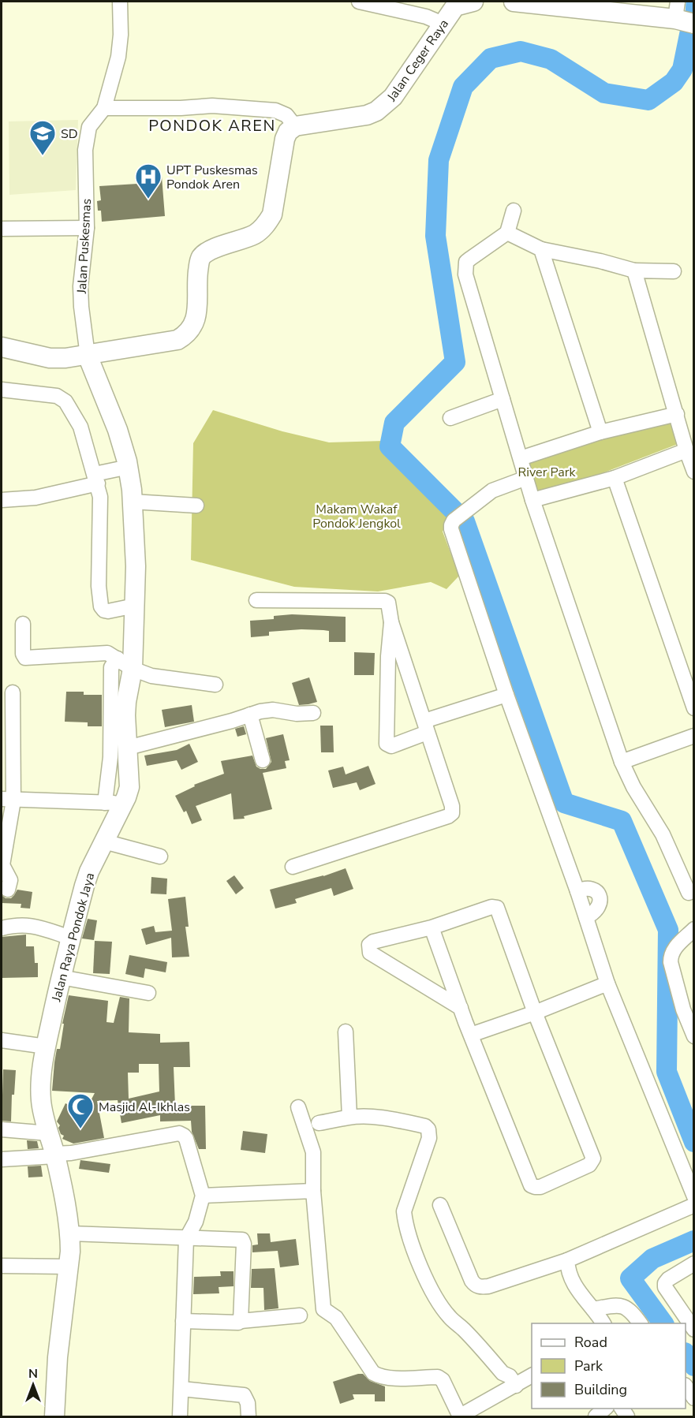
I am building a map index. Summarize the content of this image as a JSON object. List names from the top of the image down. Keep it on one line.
{"streets":{"main road":["Jalan Ceger Raya","Jalan Raya Pondok Jaya"],"street":["Jalan Puskesmas"]},"crossings":[["Jalan Puskesmas","Jalan Raya Pondok Jaya"]],"districts":["PONDOK AREN"],"parks":["River Park","Makam Wakaf Pondok Jengkol"],"places":{"school or university":["SD"],"hospital":["UPT Puskesmas Pondok Aren"],"mosque":["Masjid Al-Ikhlas"]},"legend":["Road","Park","Building"],"north":"top"}
